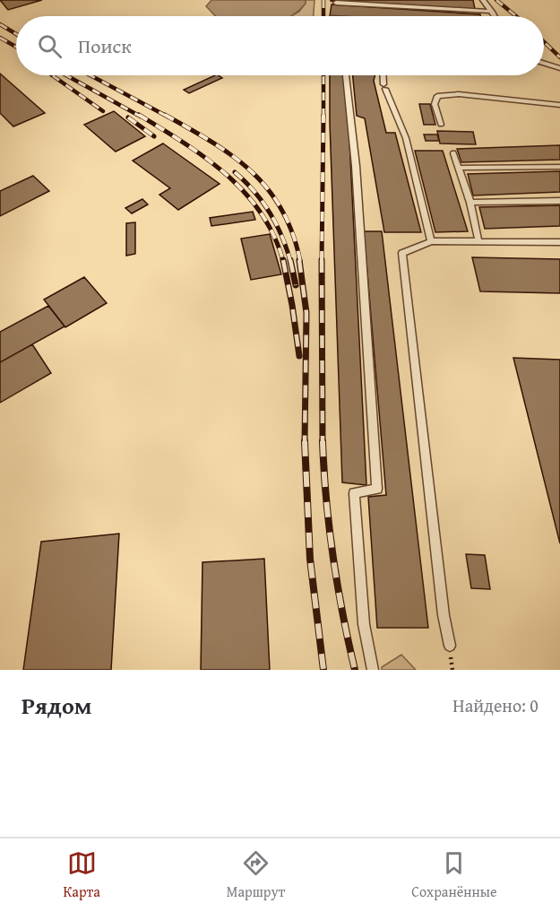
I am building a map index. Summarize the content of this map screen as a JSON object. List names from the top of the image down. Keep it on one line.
{"page":{"search":"Поиск","heading":["Рядом","Найдено: 0"],"nav":["Карта","Маршрут","Сохранённые"]}}
